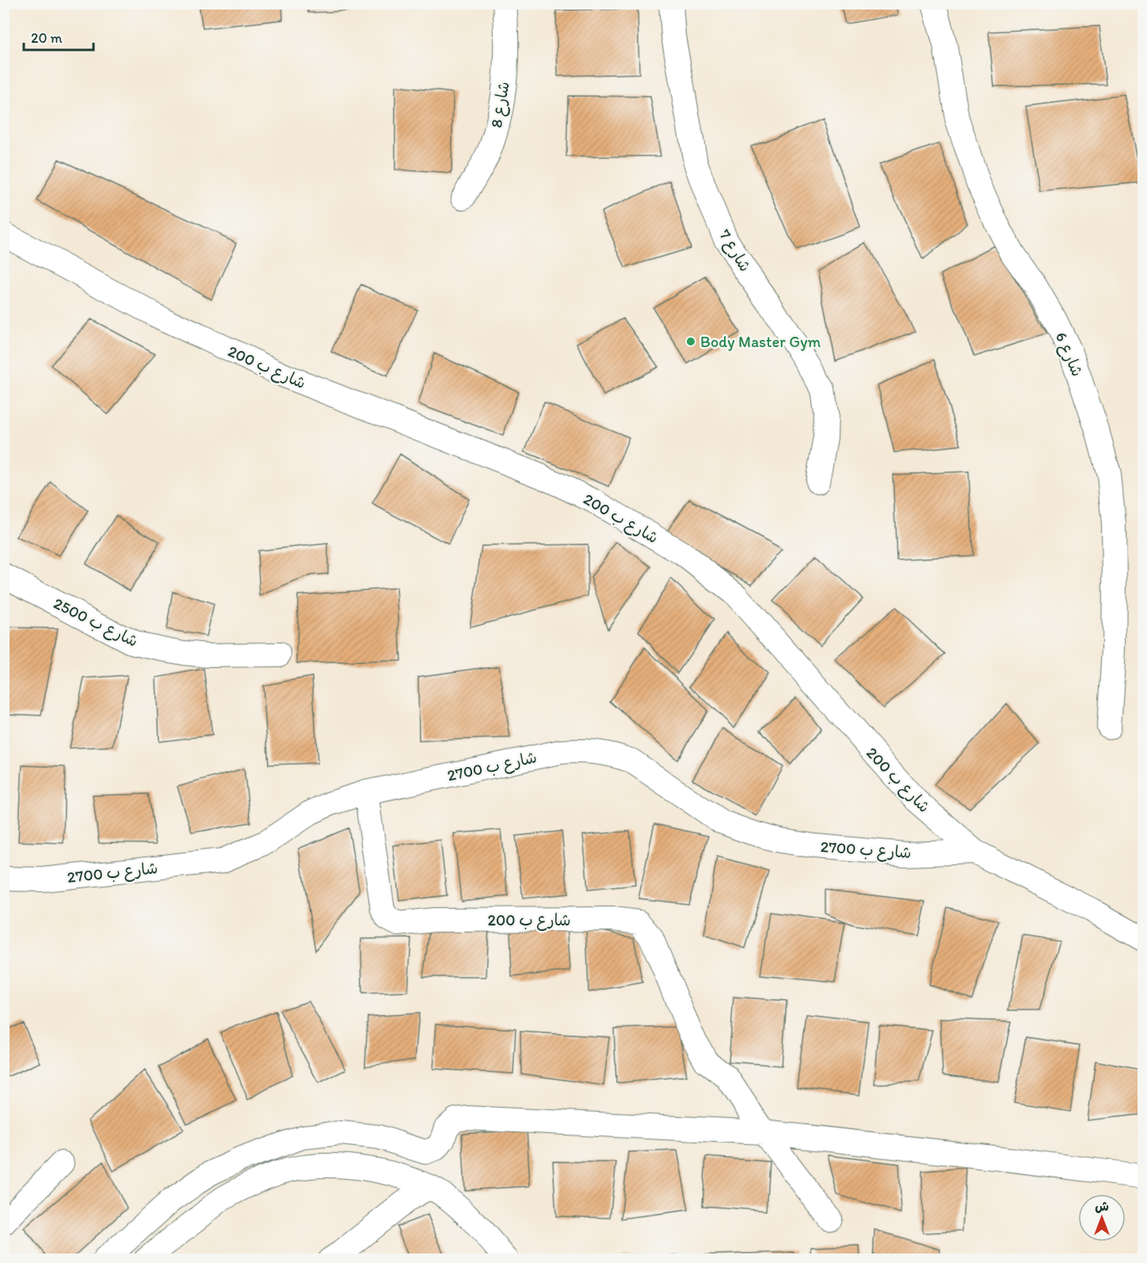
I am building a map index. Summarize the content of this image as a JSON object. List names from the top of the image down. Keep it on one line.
{"streets":{"street":["شارع 8","شارع 7","شارع 6","شارع ب 200","شارع ب 2500","شارع ب 2700"]},"crossings":[["شارع ب 200","شارع ب 2700"]],"places":["Body Master Gym"],"scale_bar":"20 m","north":"top"}
